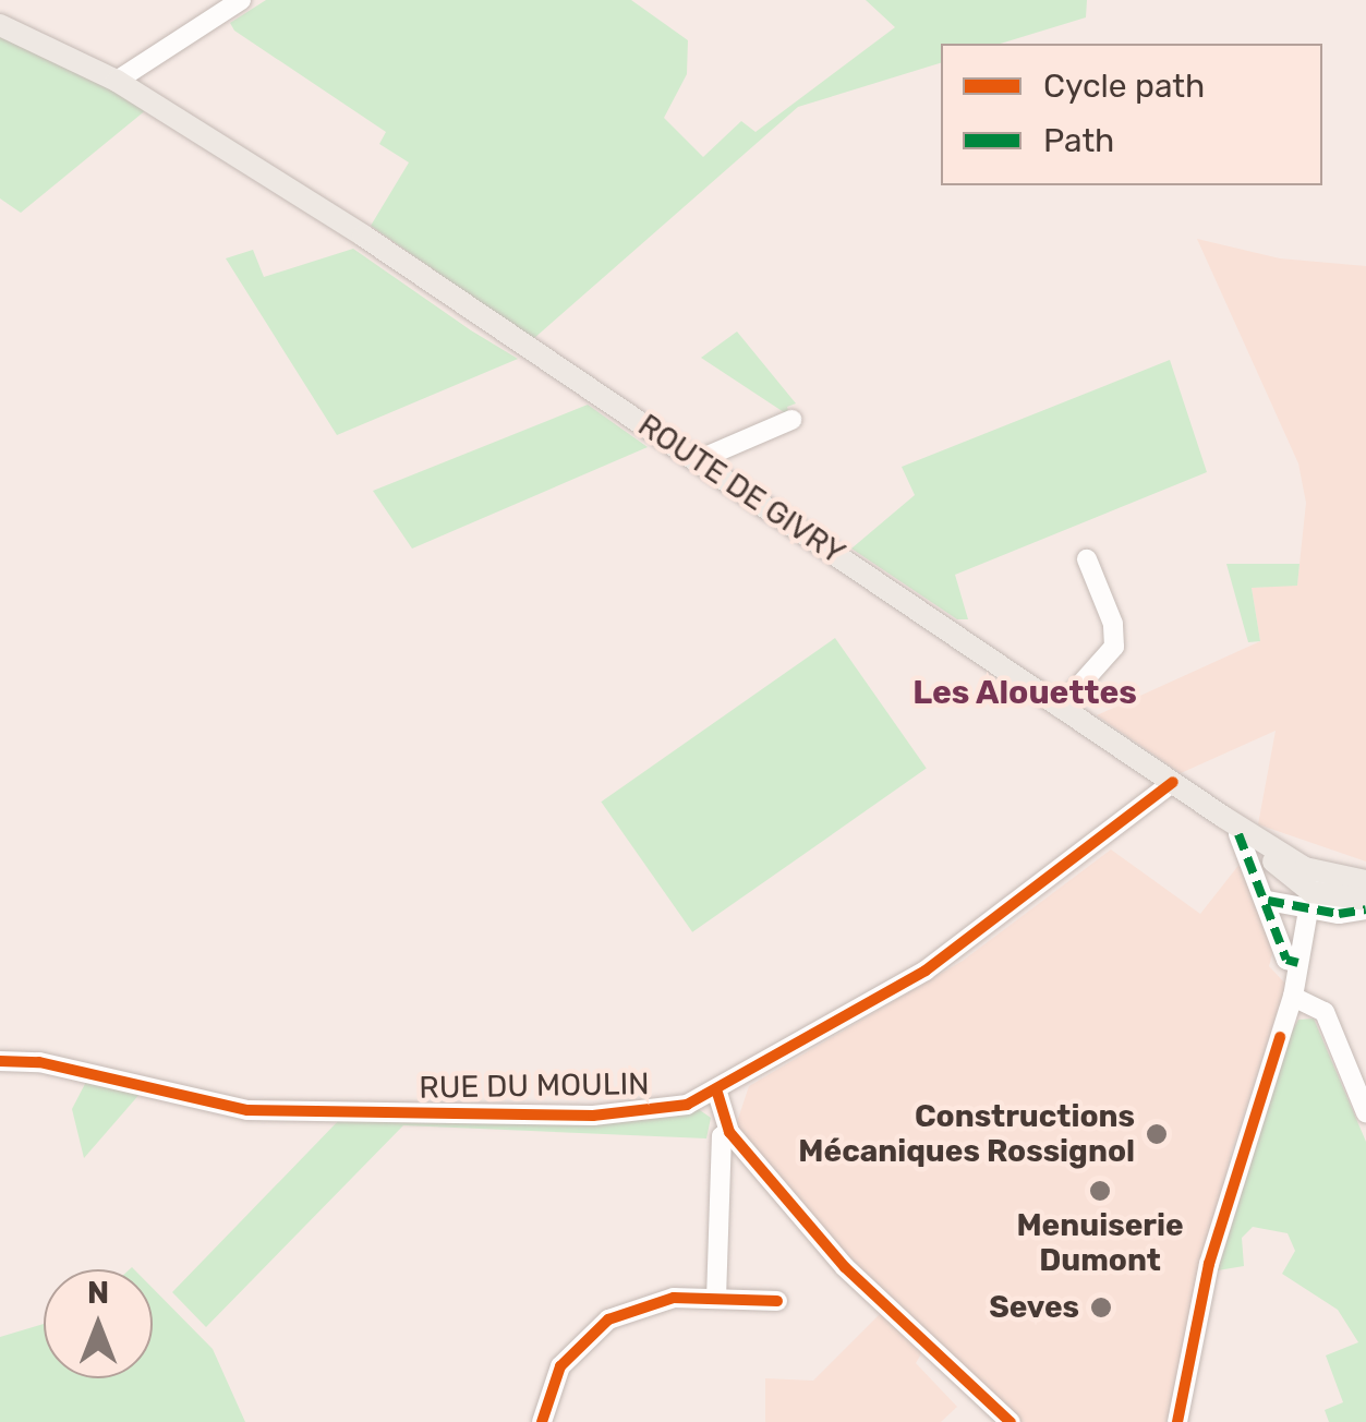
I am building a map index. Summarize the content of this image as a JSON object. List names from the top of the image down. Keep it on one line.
{"streets":{"main road":["ROUTE DE GIVRY"],"street":["RUE DU MOULIN"]},"crossings":[["ROUTE DE GIVRY","RUE DU MOULIN"]],"districts":["Les Alouettes"],"places":["Constructions Mécaniques Rossignol","Menuiserie Dumont","Seves"],"legend":["Cycle path","Path"],"north":"top"}
